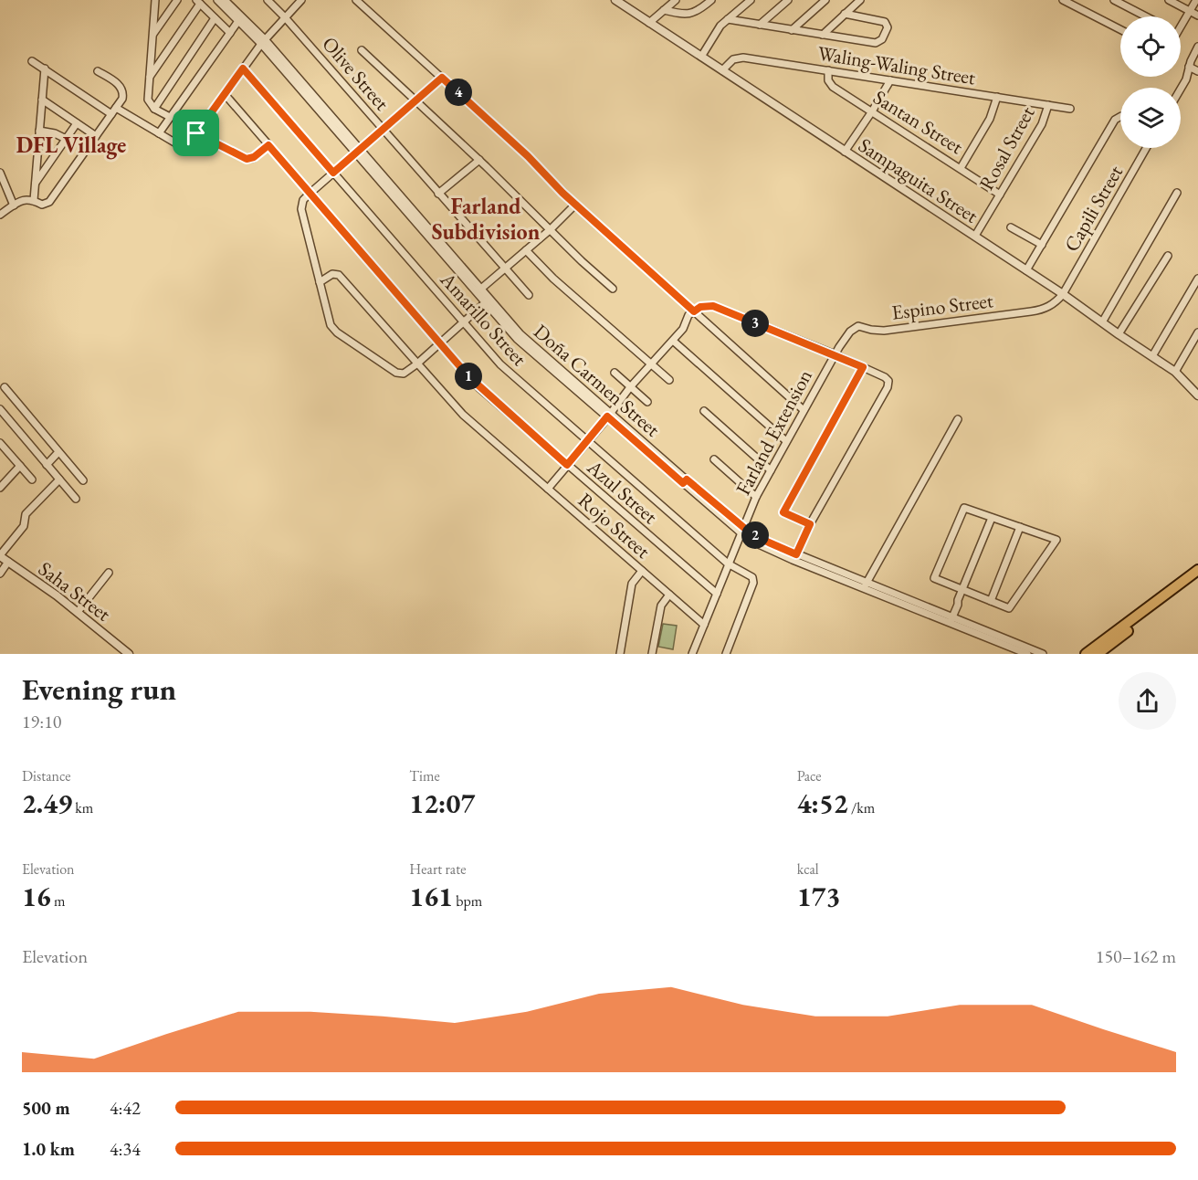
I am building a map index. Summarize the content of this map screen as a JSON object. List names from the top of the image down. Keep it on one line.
{"streets":{"street":["Waling-Waling Street","Olive Street","Santan Street","Rosal Street","Sampaguita Street","Capili Street","Espino Street","Amarillo Street","Doña Carmen Street","Farland Extension","Azul Street","Rojo Street","Saha Street"]},"crossings":[["Waling-Waling Street","Santan Street"],["Waling-Waling Street","Rosal Street"],["Waling-Waling Street","Sampaguita Street"],["Santan Street","Rosal Street"],["Rosal Street","Sampaguita Street"],["Sampaguita Street","Capili Street"],["Sampaguita Street","Espino Street"],["Capili Street","Espino Street"],["Espino Street","Farland Extension"],["Amarillo Street","Farland Extension"],["Doña Carmen Street","Farland Extension"],["Farland Extension","Azul Street"],["Farland Extension","Rojo Street"]],"districts":["DFL Village","Farland Subdivision"],"page":{"pins":["4","3","1","2"],"heading":["Evening run","19:10"],"stats":[["Distance","2.49 km"],["Time","12:07"],["Pace","4:52 /km"],["Elevation","16 m"],["Heart rate","161 bpm"],["kcal","173"]],"chart":["Elevation","150–162 m"],"list":[{"name":"500 m","note":"4:42"},{"name":"1.0 km","note":"4:34"}]}}
